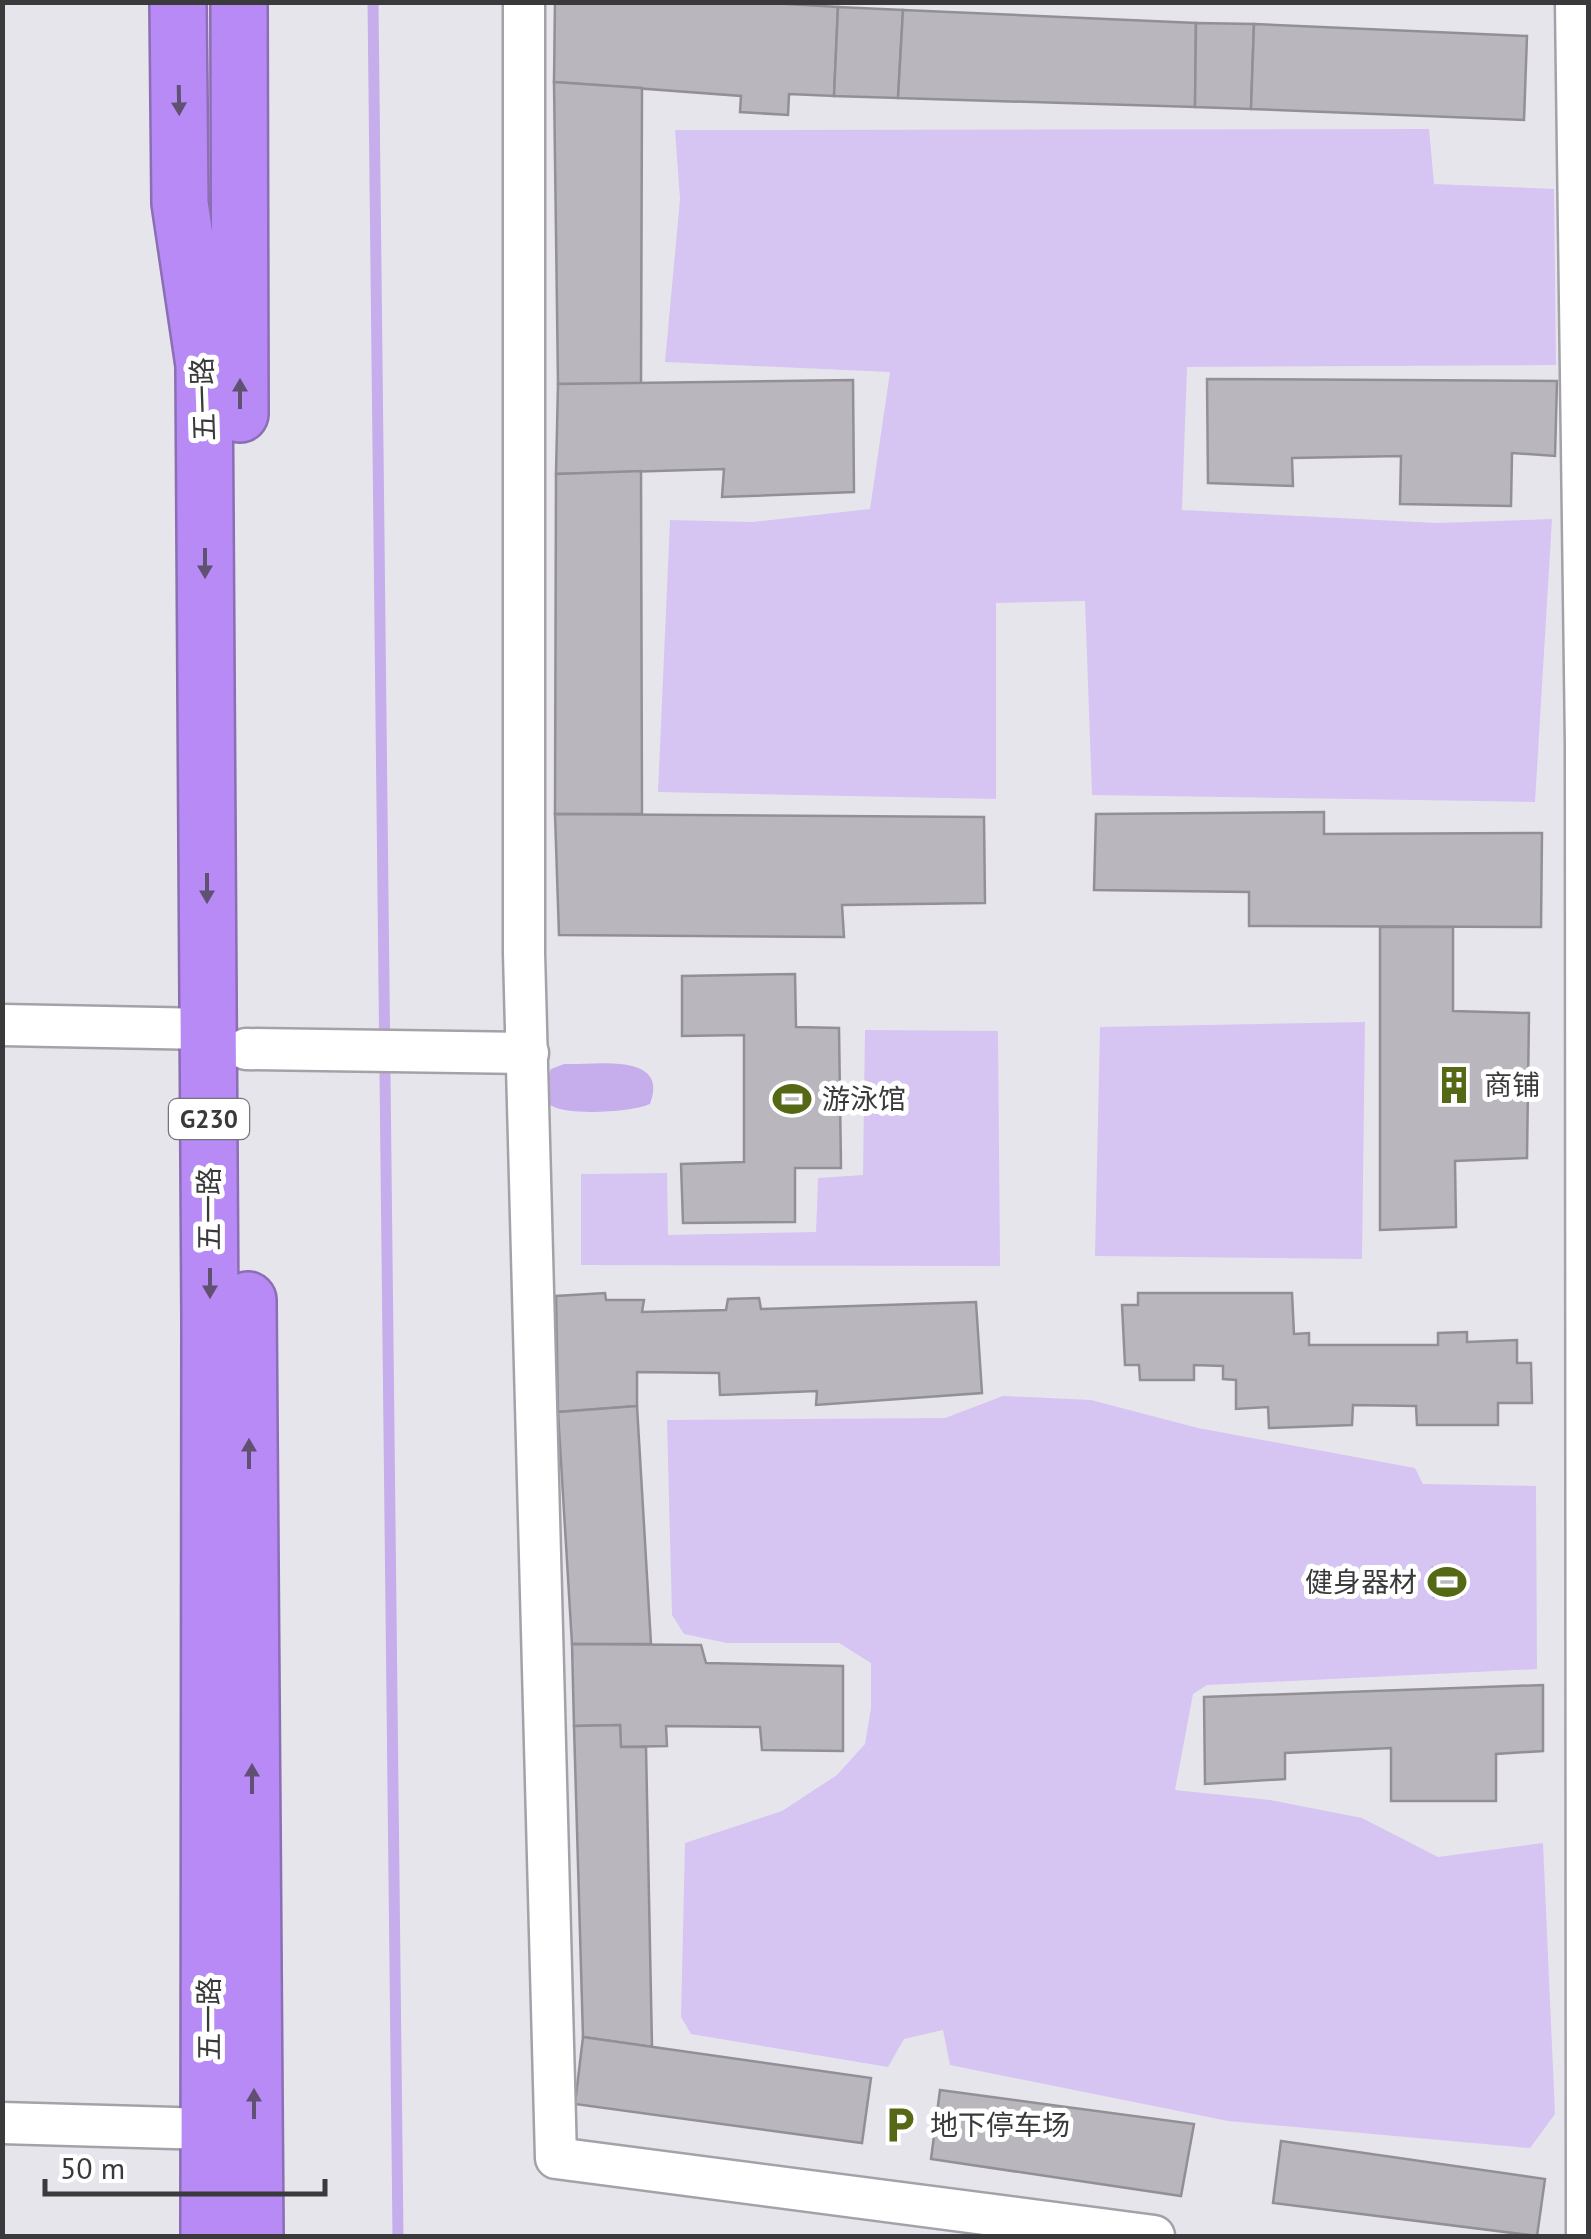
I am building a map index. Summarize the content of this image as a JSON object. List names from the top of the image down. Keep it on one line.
{"streets":{"highway":["五一路","G230"]},"places":{"building":["商铺"],"sports":["游泳馆","健身器材"],"parking":["地下停车场"]},"scale_bar":"50 m"}
